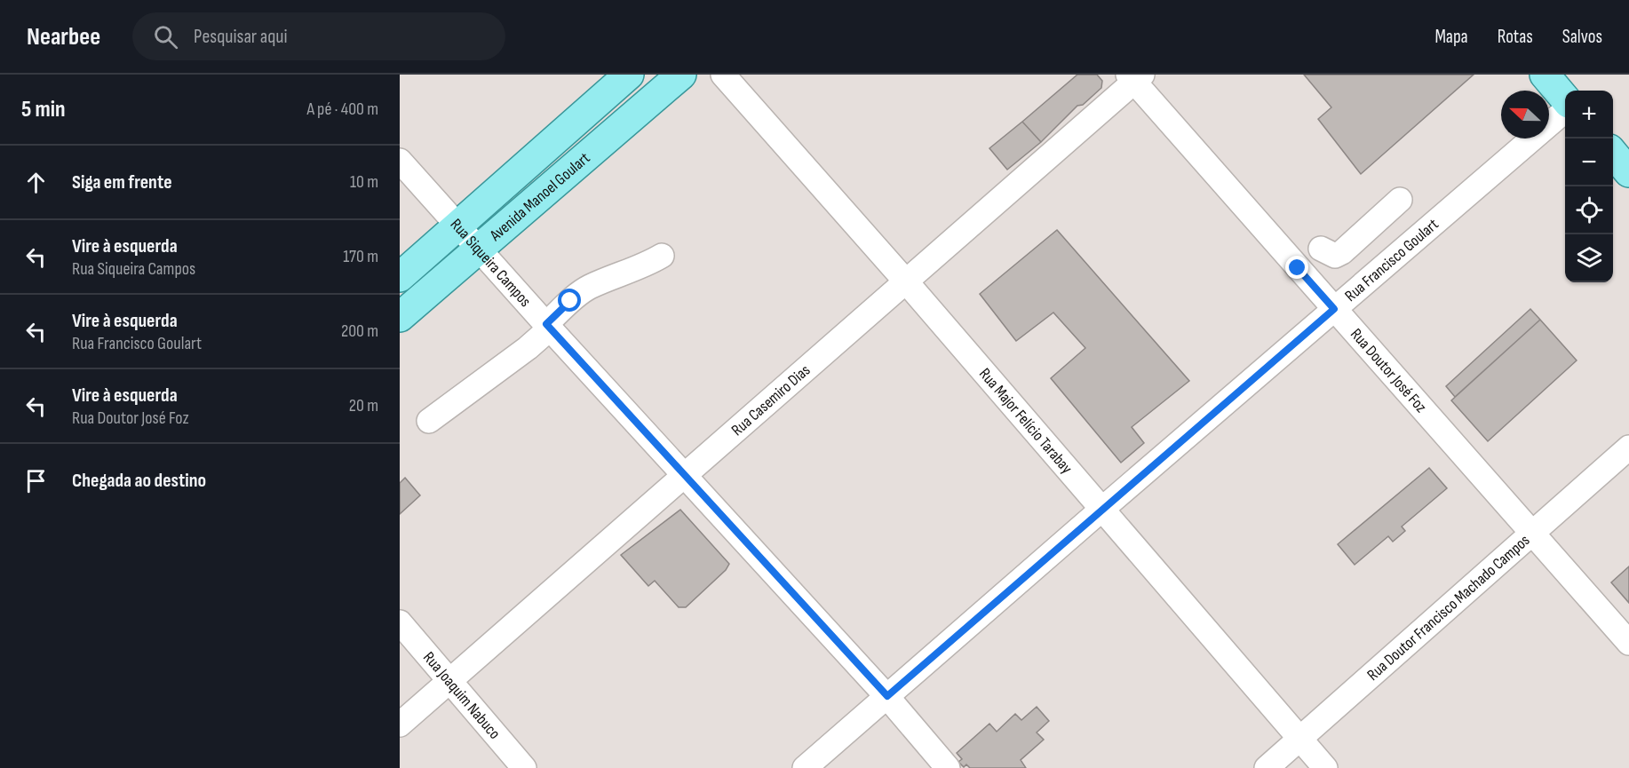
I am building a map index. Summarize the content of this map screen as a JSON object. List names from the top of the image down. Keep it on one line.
{"streets":{"main road":["Avenida Manoel Goulart"],"street":["Rua Francisco Goulart","Rua Siqueira Campos","Rua Doutor José Foz","Rua Casemiro Dias","Rua Major Felício Tarabay","Rua Doutor Francisco Machado Campos","Rua Joaquim Nabuco"]},"crossings":[["Avenida Manoel Goulart","Rua Siqueira Campos"],["Rua Francisco Goulart","Rua Siqueira Campos"],["Rua Francisco Goulart","Rua Doutor José Foz"],["Rua Francisco Goulart","Rua Major Felício Tarabay"],["Rua Siqueira Campos","Rua Casemiro Dias"],["Rua Doutor José Foz","Rua Casemiro Dias"],["Rua Doutor José Foz","Rua Doutor Francisco Machado Campos"],["Rua Casemiro Dias","Rua Major Felício Tarabay"],["Rua Casemiro Dias","Rua Joaquim Nabuco"],["Rua Major Felício Tarabay","Rua Doutor Francisco Machado Campos"]],"north":"left","page":{"header":"Nearbee","search":"Pesquisar aqui","nav":["Mapa","Rotas","Salvos"],"heading":["5 min","A pé · 400 m"],"map_buttons":["+","−"],"list":[["Siga em frente","10 m"],["Vire à esquerda","Rua Siqueira Campos","170 m"],["Vire à esquerda","Rua Francisco Goulart","200 m"],["Vire à esquerda","Rua Doutor José Foz","20 m"],"Chegada ao destino"]}}
